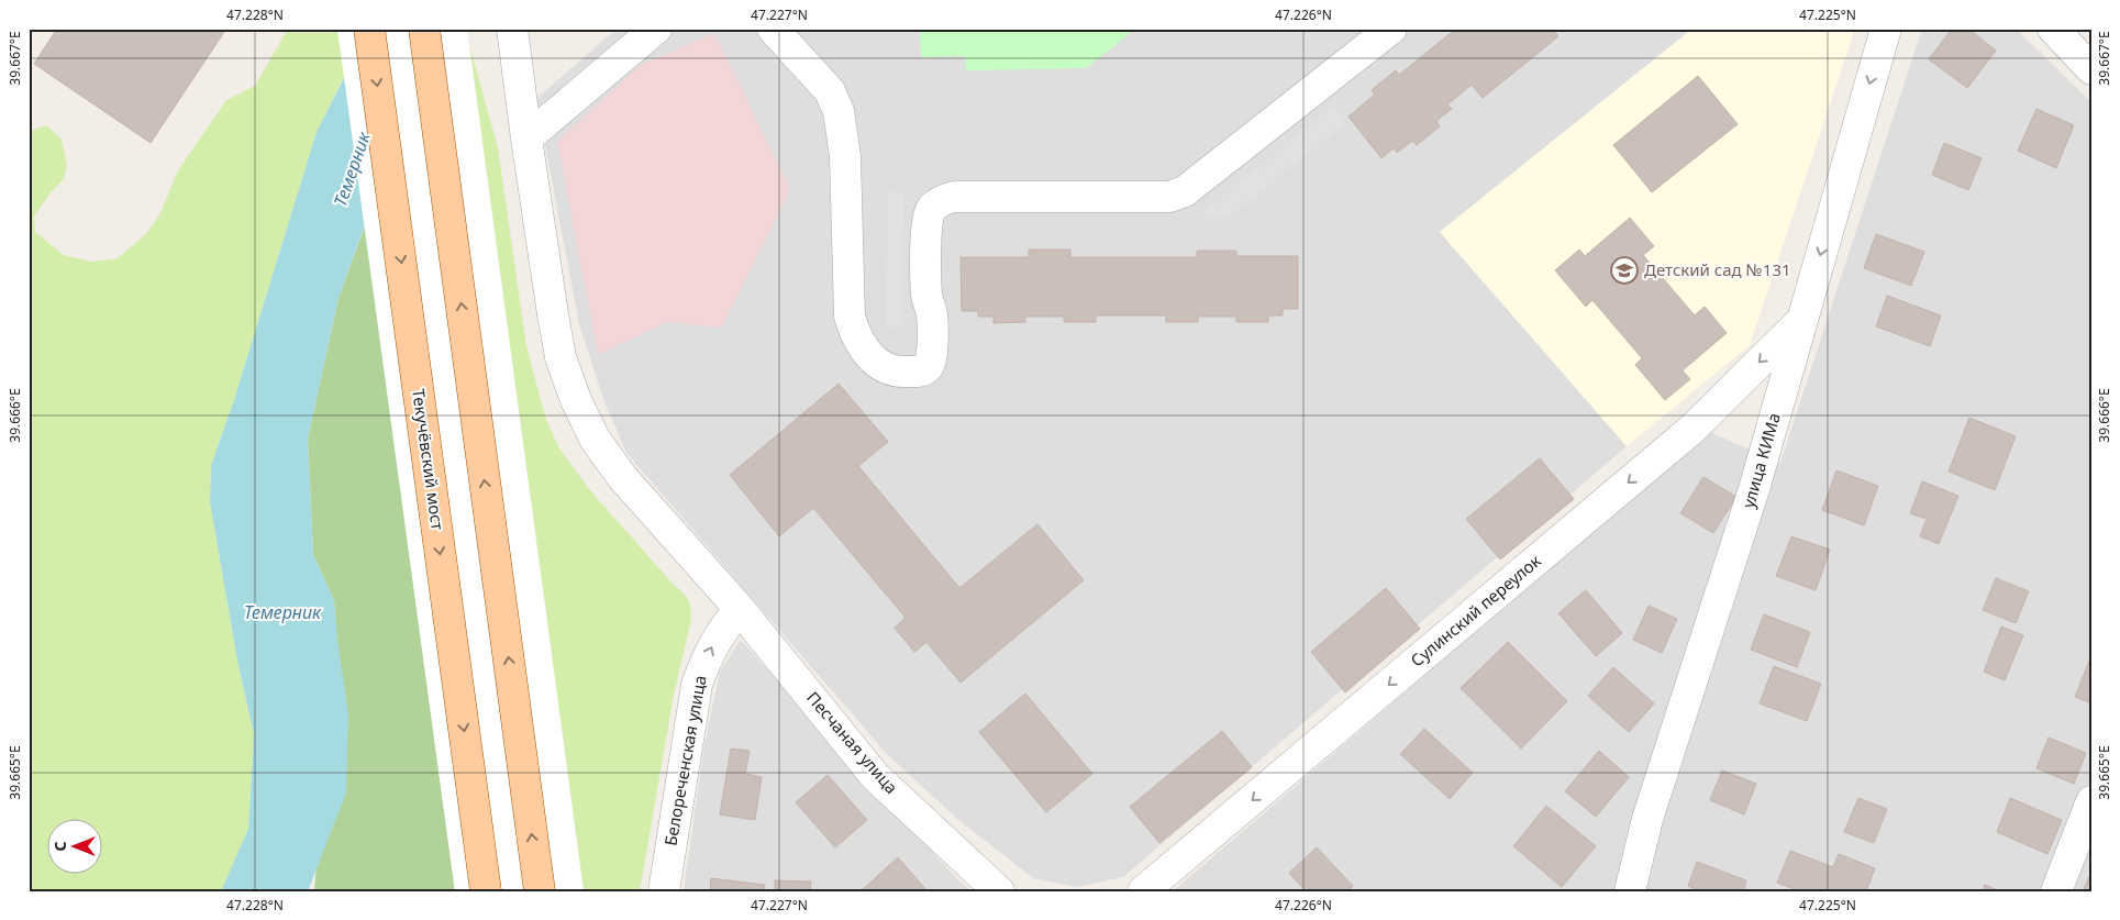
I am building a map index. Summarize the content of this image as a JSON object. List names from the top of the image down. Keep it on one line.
{"streets":{"main road":["Текучёвский мост"],"street":["улица КИМа","Сулинский переулок","Песчаная улица","Белореченская улица"]},"crossings":[["улица КИМа","Сулинский переулок"],["Песчаная улица","Белореченская улица"]],"one_way":["Сулинский переулок","Белореченская улица"],"water":["Темерник"],"places":{"school or university":["Детский сад №131"]},"north":"left","coordinates":["47.228°N","47.227°N","47.226°N","47.225°N","39.667°E","39.666°E","39.665°E"]}
